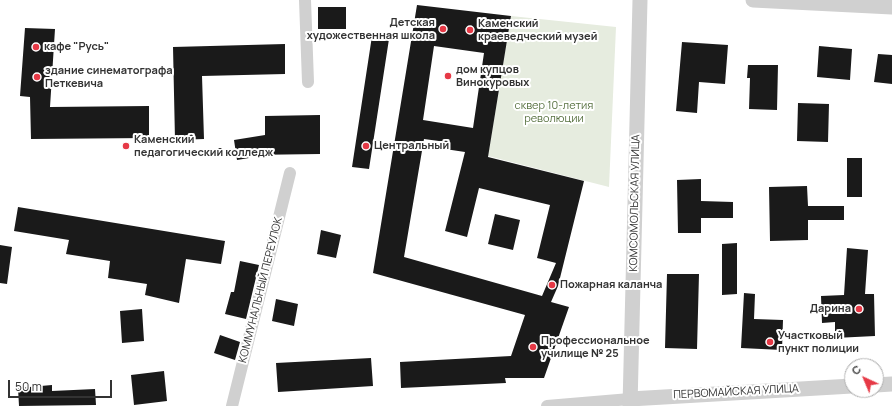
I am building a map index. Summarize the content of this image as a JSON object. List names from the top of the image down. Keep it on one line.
{"streets":{"street":["КОМСОМОЛЬСКАЯ УЛИЦА","КОММУНАЛЬНЫЙ ПЕРЕУЛОК","ПЕРВОМАЙСКАЯ УЛИЦА"]},"crossings":[["КОМСОМОЛЬСКАЯ УЛИЦА","ПЕРВОМАЙСКАЯ УЛИЦА"]],"parks":["сквер 10-летия революции"],"places":["Детская художественная школа","Каменский краеведческий музей","кафе \"Русь\"","дом купцов Винокуровых","здание синематографа Петкевича","Каменский педагогический колледж","Центральный","Пожарная каланча","Дарина","Участковый пункт полиции","Профессиональное училище № 25"],"scale_bar":"50 m","north":"top left"}
